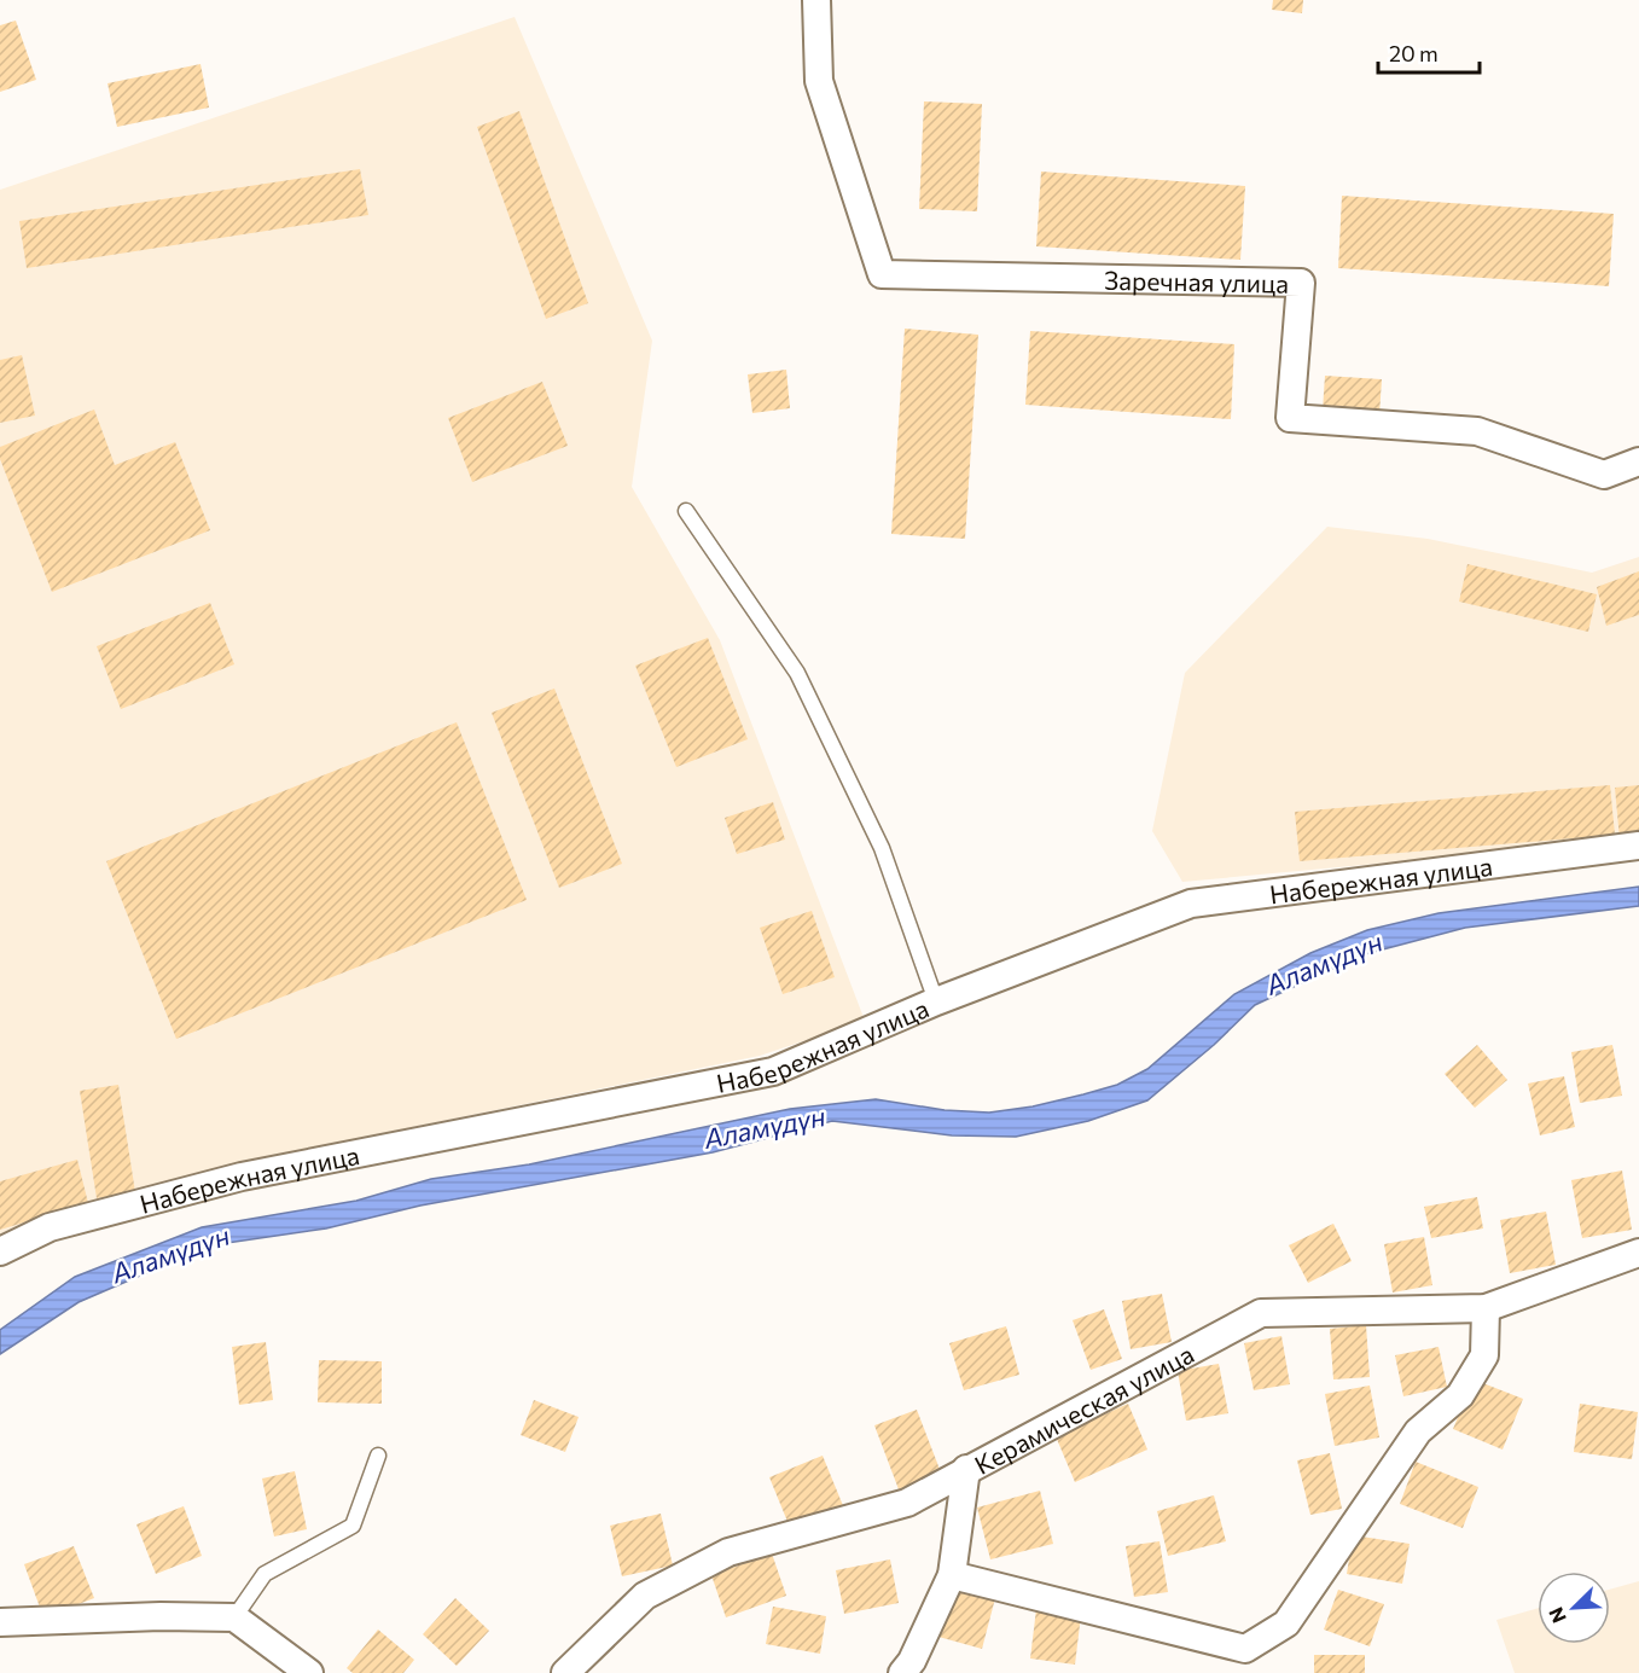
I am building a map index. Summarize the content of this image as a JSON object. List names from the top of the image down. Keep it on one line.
{"streets":{"street":["Заречная улица","Набережная улица","Керамическая улица"]},"water":["Аламүдүн"],"scale_bar":"20 m","north":"bottom left"}
